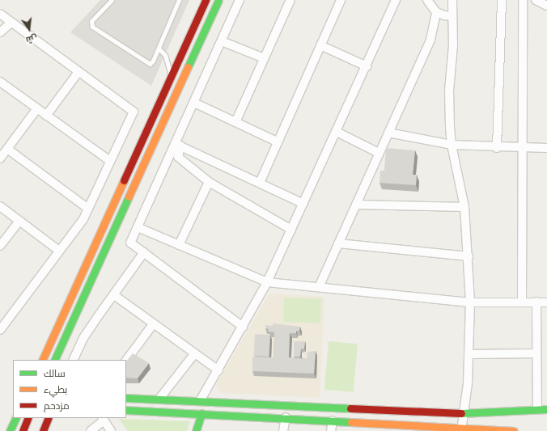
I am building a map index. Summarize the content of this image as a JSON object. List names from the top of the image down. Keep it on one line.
{"legend":["سالك","بطيء","مزدحم"],"north":"bottom"}
